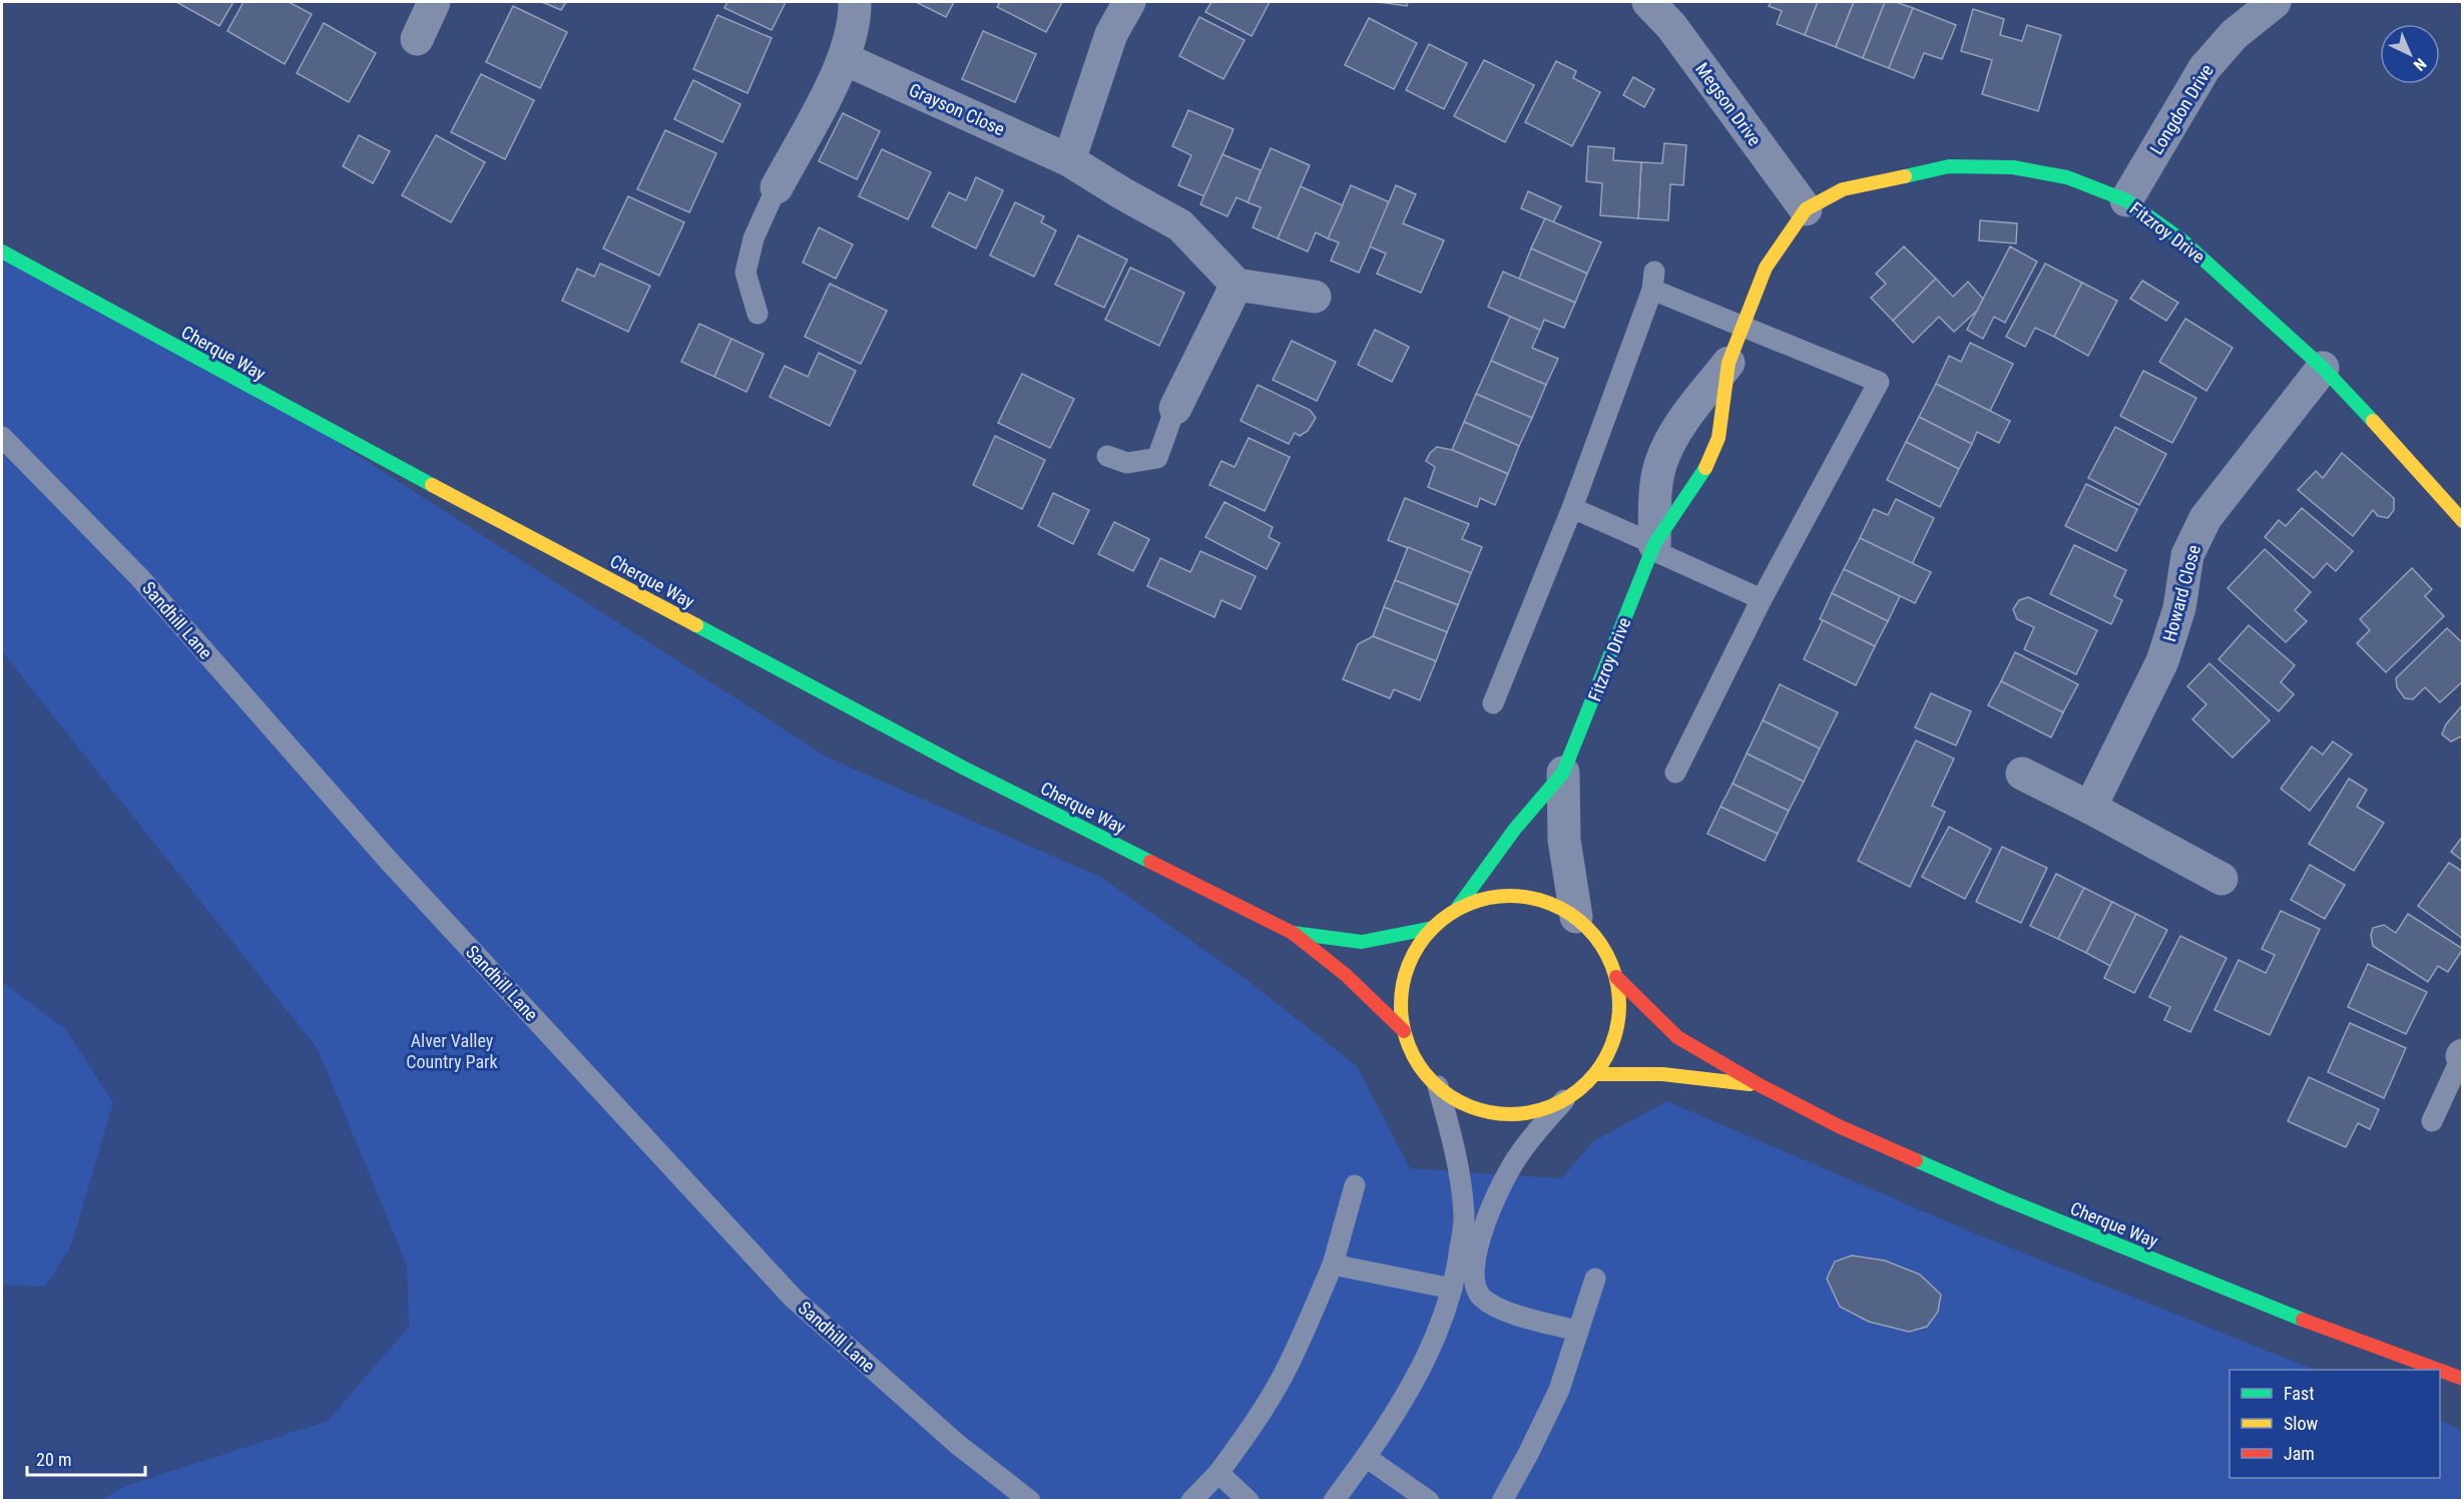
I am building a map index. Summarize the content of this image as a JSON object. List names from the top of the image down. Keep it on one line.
{"streets":{"street":["Megson Drive","Grayson Close","Longdon Drive","Fitzroy Drive","Cherque Way","Howard Close"],"lane":["Sandhill Lane"]},"crossings":[["Megson Drive","Fitzroy Drive"],["Longdon Drive","Fitzroy Drive"],["Fitzroy Drive","Howard Close"]],"parks":["Alver Valley Country Park"],"legend":["Fast","Slow","Jam"],"scale_bar":"20 m","north":"bottom right"}
